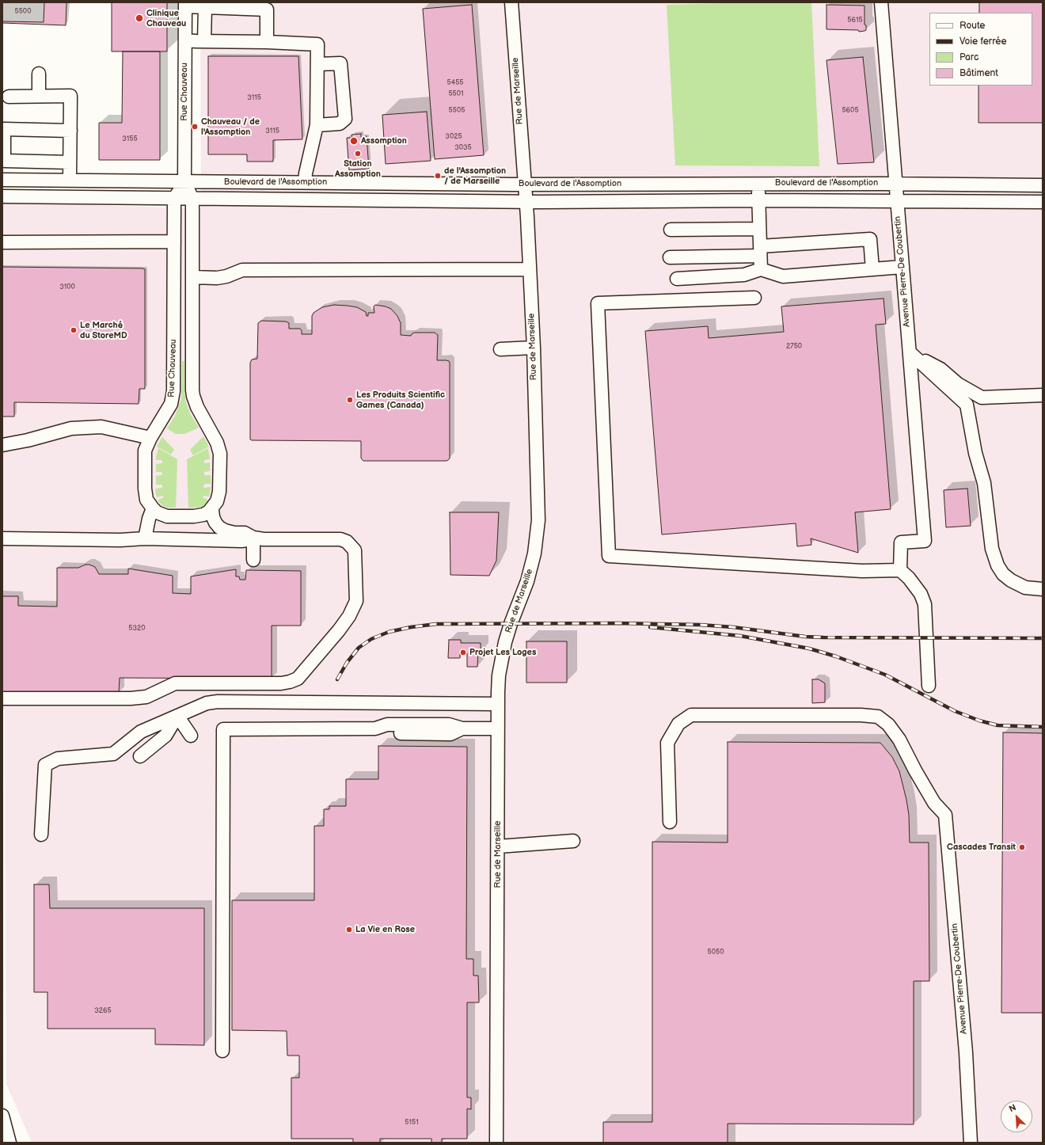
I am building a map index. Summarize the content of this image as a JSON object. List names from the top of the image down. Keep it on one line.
{"streets":{"street":["Rue de Marseille","Rue Chauveau","Boulevard de l'Assomption","Avenue Pierre-De Coubertin"]},"crossings":[["Rue de Marseille","Boulevard de l'Assomption"],["Rue Chauveau","Boulevard de l'Assomption"],["Boulevard de l'Assomption","Avenue Pierre-De Coubertin"]],"places":["Clinique Chauveau","Chauveau / de l'Assomption","Assomption","Station Assomption","de l'Assomption / de Marseille","Le Marché du StoreMD","Les Produits Scientific Games (Canada)","Projet Les Loges","Cascades Transit","La Vie en Rose"],"house_numbers":["5500","5615","5455","5501","3115","5505","5605","3115","3025","3155","3035","3100","2750","5320","5050","3265","5151"],"legend":["Route","Voie ferrée","Parc","Bâtiment"],"north":"top left"}
